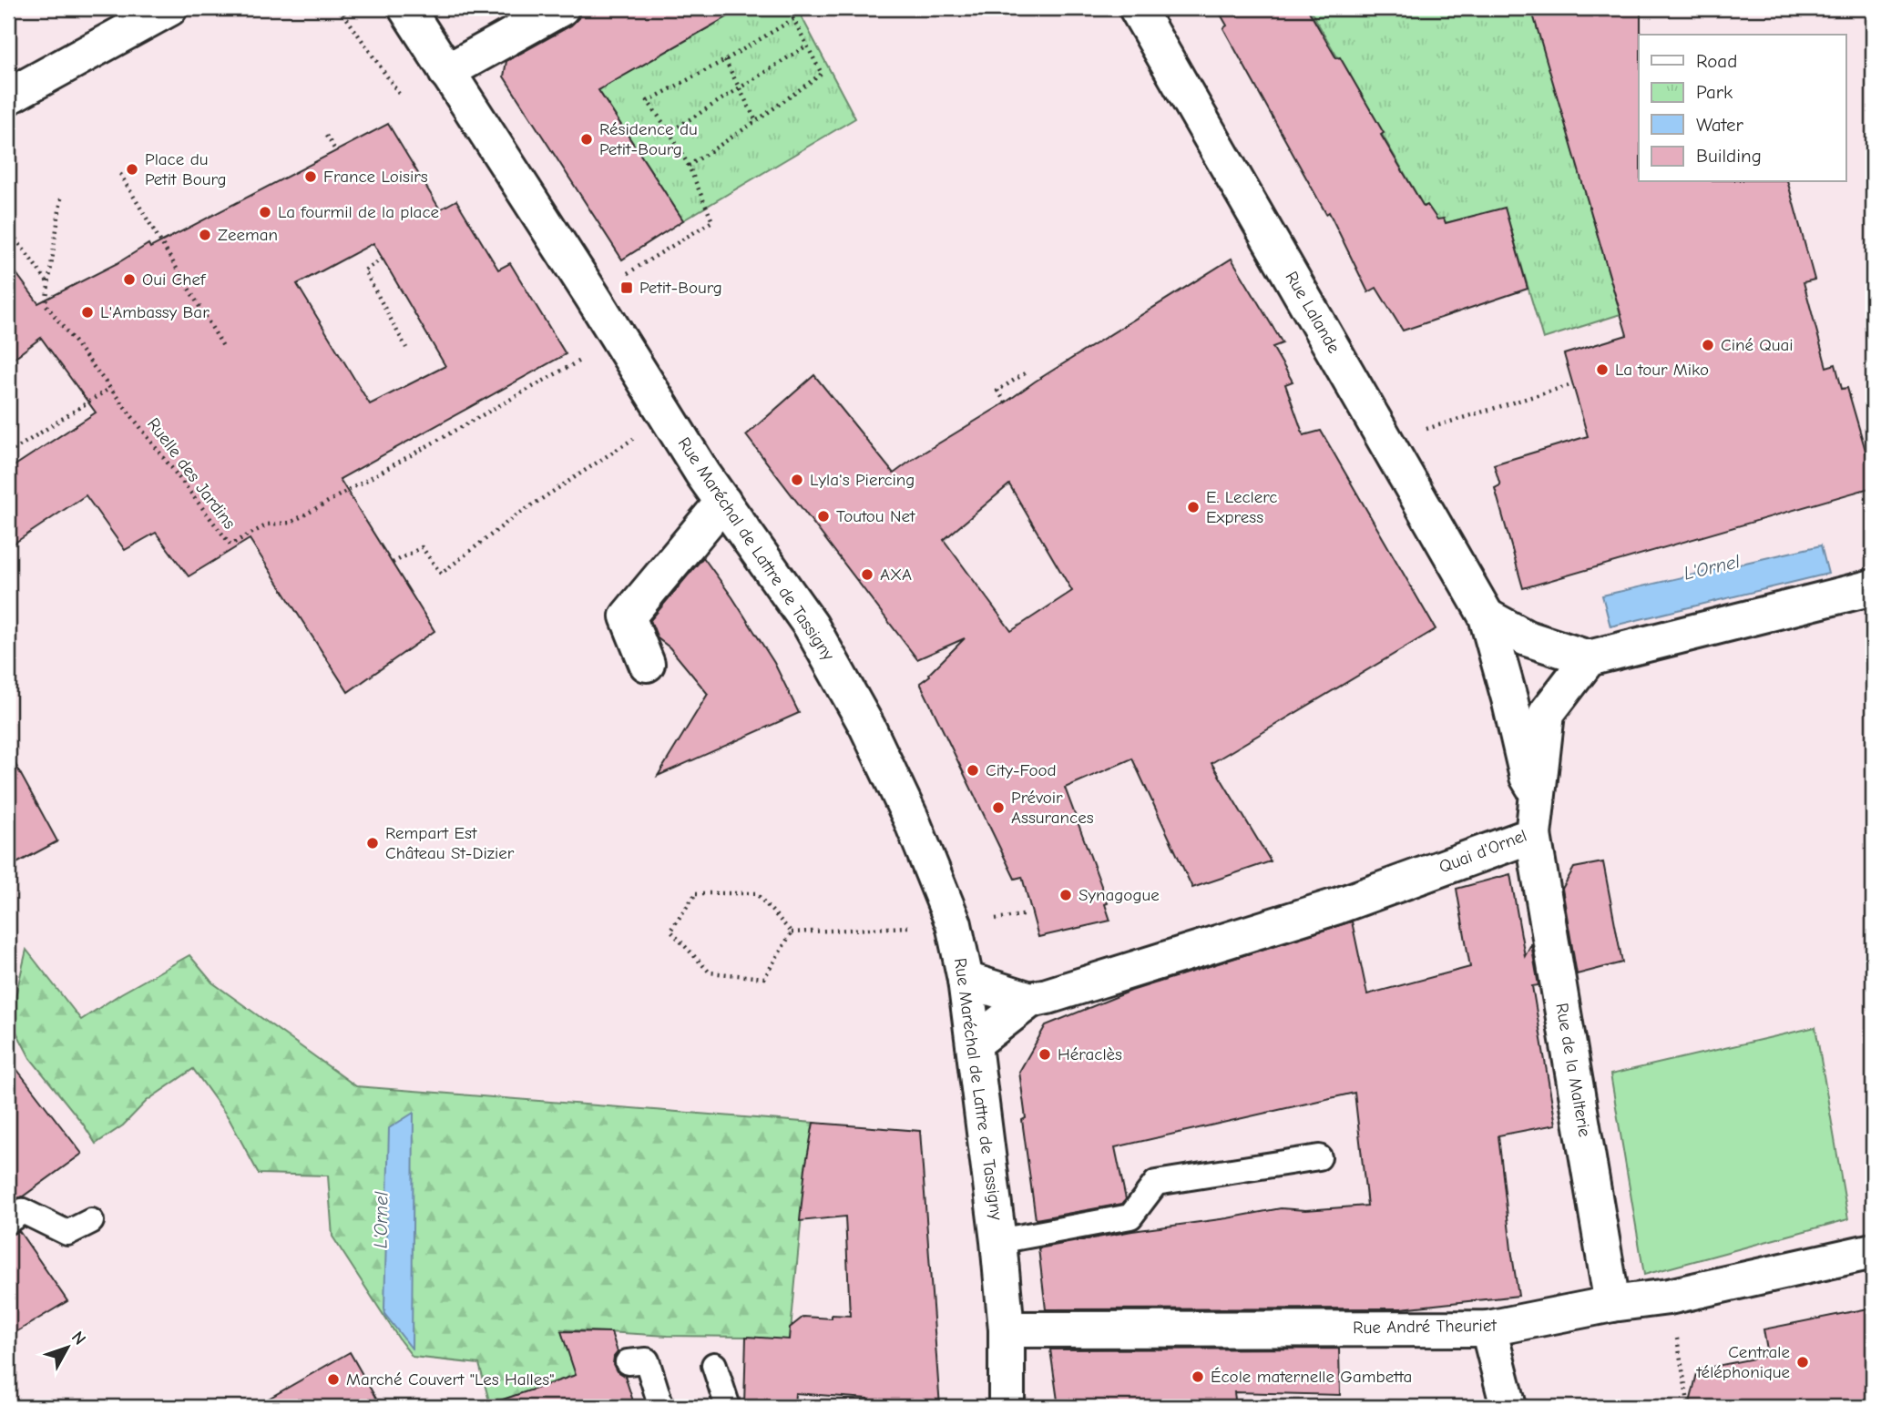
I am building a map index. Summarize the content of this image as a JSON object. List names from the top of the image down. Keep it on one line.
{"streets":{"street":["Rue Lalande","Rue Maréchal de Lattre de Tassigny","Quai d'Ornel","Rue de la Malterie","Rue André Theuriet"],"path":["Ruelle des Jardins"]},"crossings":[["Rue Lalande","Quai d'Ornel"],["Ruelle des Jardins","Rue Maréchal de Lattre de Tassigny"],["Rue Maréchal de Lattre de Tassigny","Quai d'Ornel"],["Rue Maréchal de Lattre de Tassigny","Rue André Theuriet"],["Quai d'Ornel","Rue de la Malterie"],["Rue de la Malterie","Rue André Theuriet"]],"water":["L'Ornel"],"places":{"other":["Résidence du Petit-Bourg","Place du Petit Bourg","France Loisirs","La fourmil de la place","Zeeman","Oui Chef","L'Ambassy Bar","Ciné Quai","La tour Miko","Lyla's Piercing","E. Leclerc Express","Toutou Net","AXA","City-Food","Prévoir Assurances","Rempart Est Château St-Dizier","Synagogue","Héraclès","Centrale téléphonique","École maternelle Gambetta","Marché Couvert \"Les Halles\""],"transit":["Petit-Bourg"]},"legend":["Road","Park","Water","Building"],"north":"top right"}
